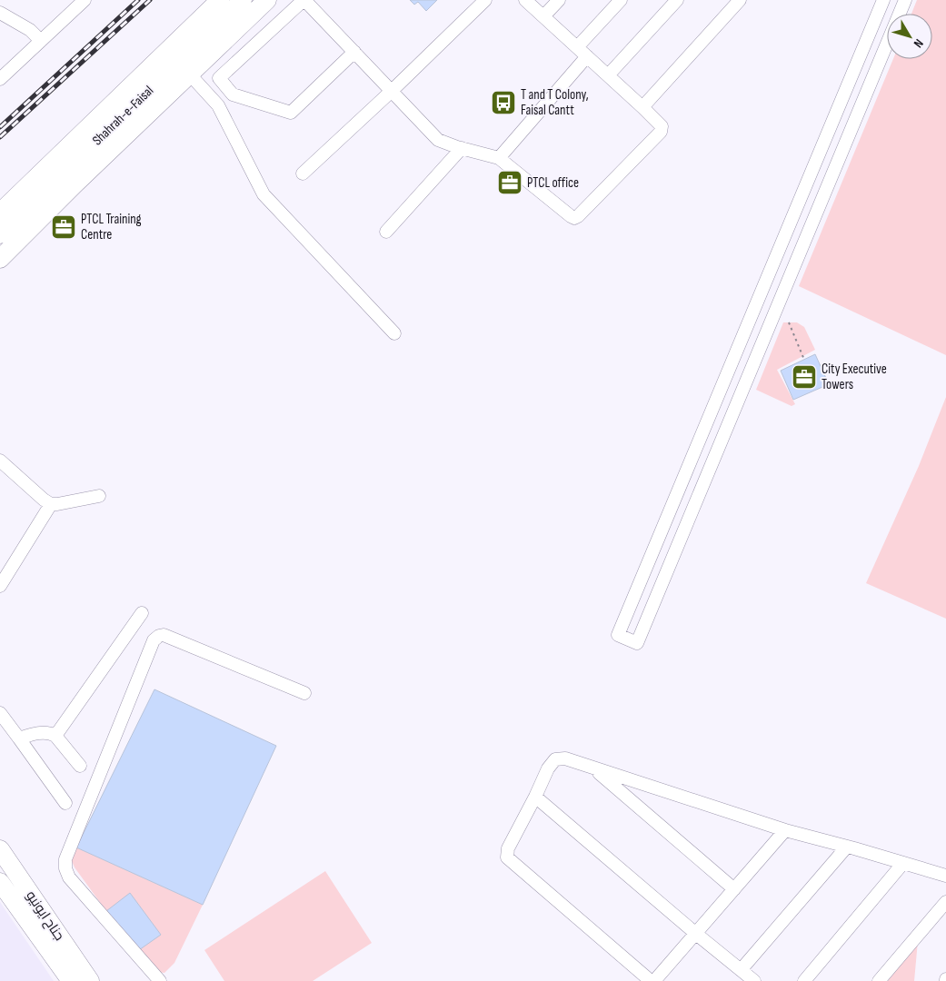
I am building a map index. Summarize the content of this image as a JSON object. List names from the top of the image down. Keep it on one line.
{"streets":{"highway":["Shahrah-e-Faisal","جناح ایونیو"]},"places":{"bus stop":["T and T Colony, Faisal Cantt"],"office":["PTCL office","PTCL Training Centre","City Executive Towers"]},"north":"bottom right"}
